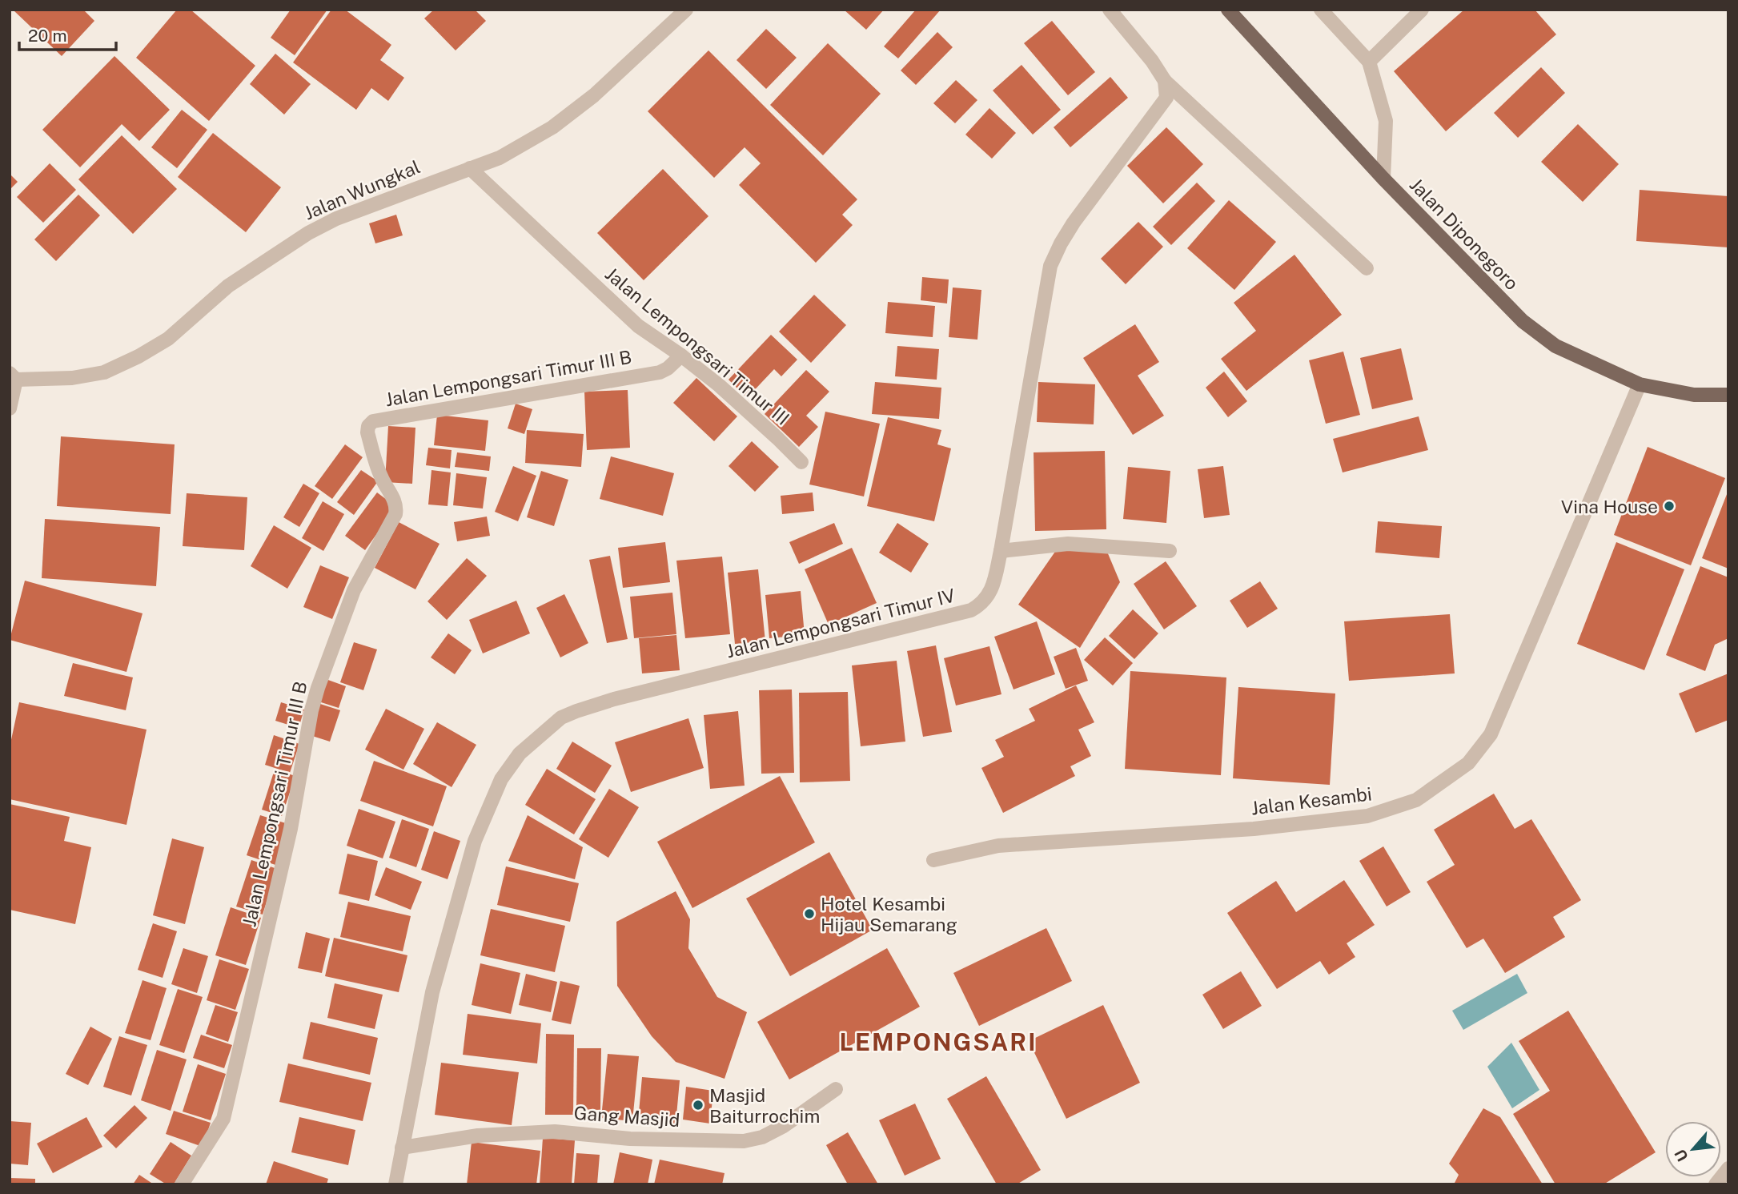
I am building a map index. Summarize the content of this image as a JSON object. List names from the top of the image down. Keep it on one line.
{"streets":{"main road":["Jalan Diponegoro"],"street":["Jalan Wungkal","Jalan Lempongsari Timur III","Jalan Lempongsari Timur III B","Jalan Lempongsari Timur IV","Jalan Kesambi","Gang Masjid"]},"crossings":[["Jalan Wungkal","Jalan Lempongsari Timur III"],["Jalan Diponegoro","Jalan Kesambi"],["Jalan Lempongsari Timur III","Jalan Lempongsari Timur III B"],["Jalan Lempongsari Timur IV","Gang Masjid"]],"districts":["LEMPONGSARI"],"places":["Vina House","Hotel Kesambi Hijau Semarang","Masjid Baiturrochim"],"scale_bar":"20 m","north":"bottom left"}
